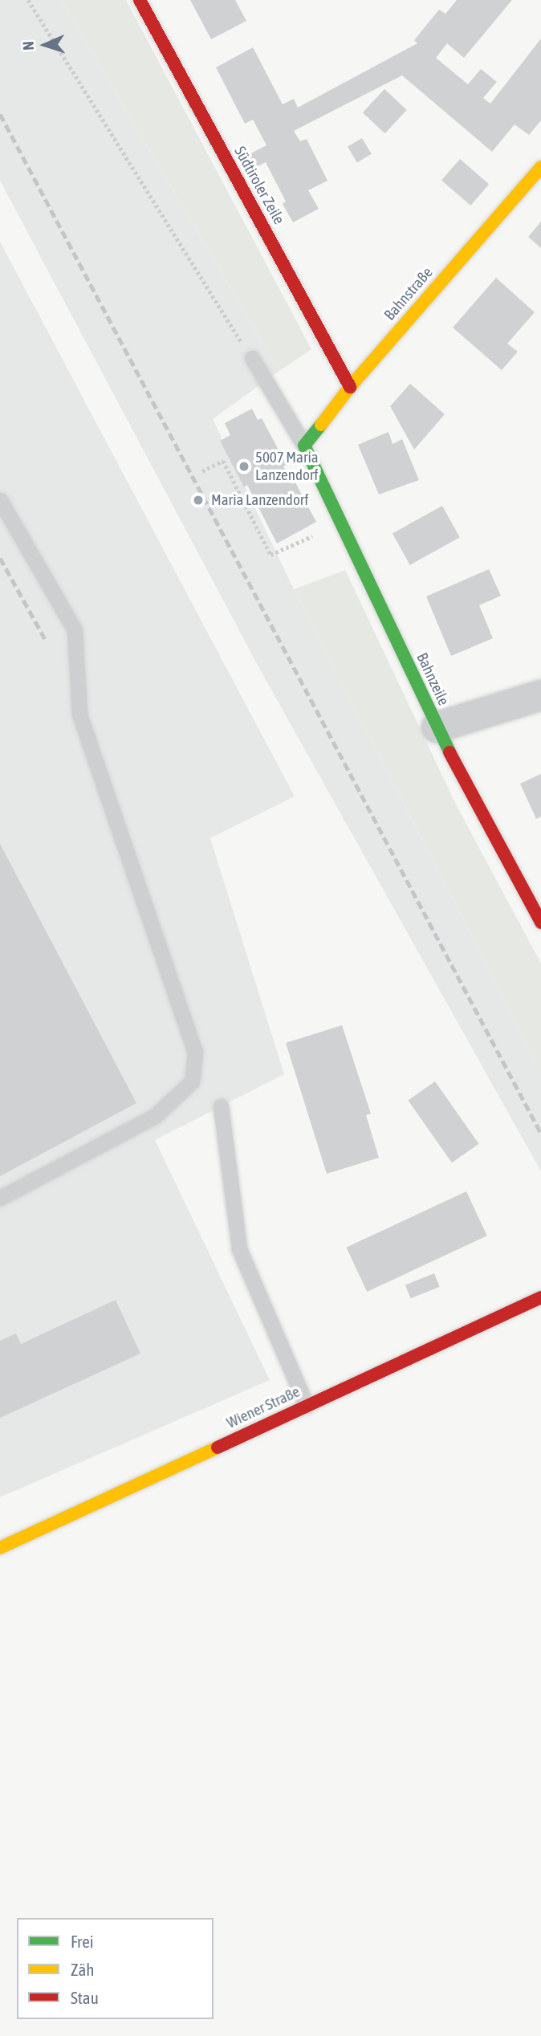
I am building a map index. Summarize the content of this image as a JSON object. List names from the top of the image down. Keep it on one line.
{"streets":{"street":["Südtiroler Zeile","Bahnstraße","Bahnzeile","Wiener Straße"]},"crossings":[["Südtiroler Zeile","Bahnstraße"],["Bahnstraße","Bahnzeile"]],"places":["5007 Maria Lanzendorf","Maria Lanzendorf"],"legend":["Frei","Zäh","Stau"],"north":"left"}
